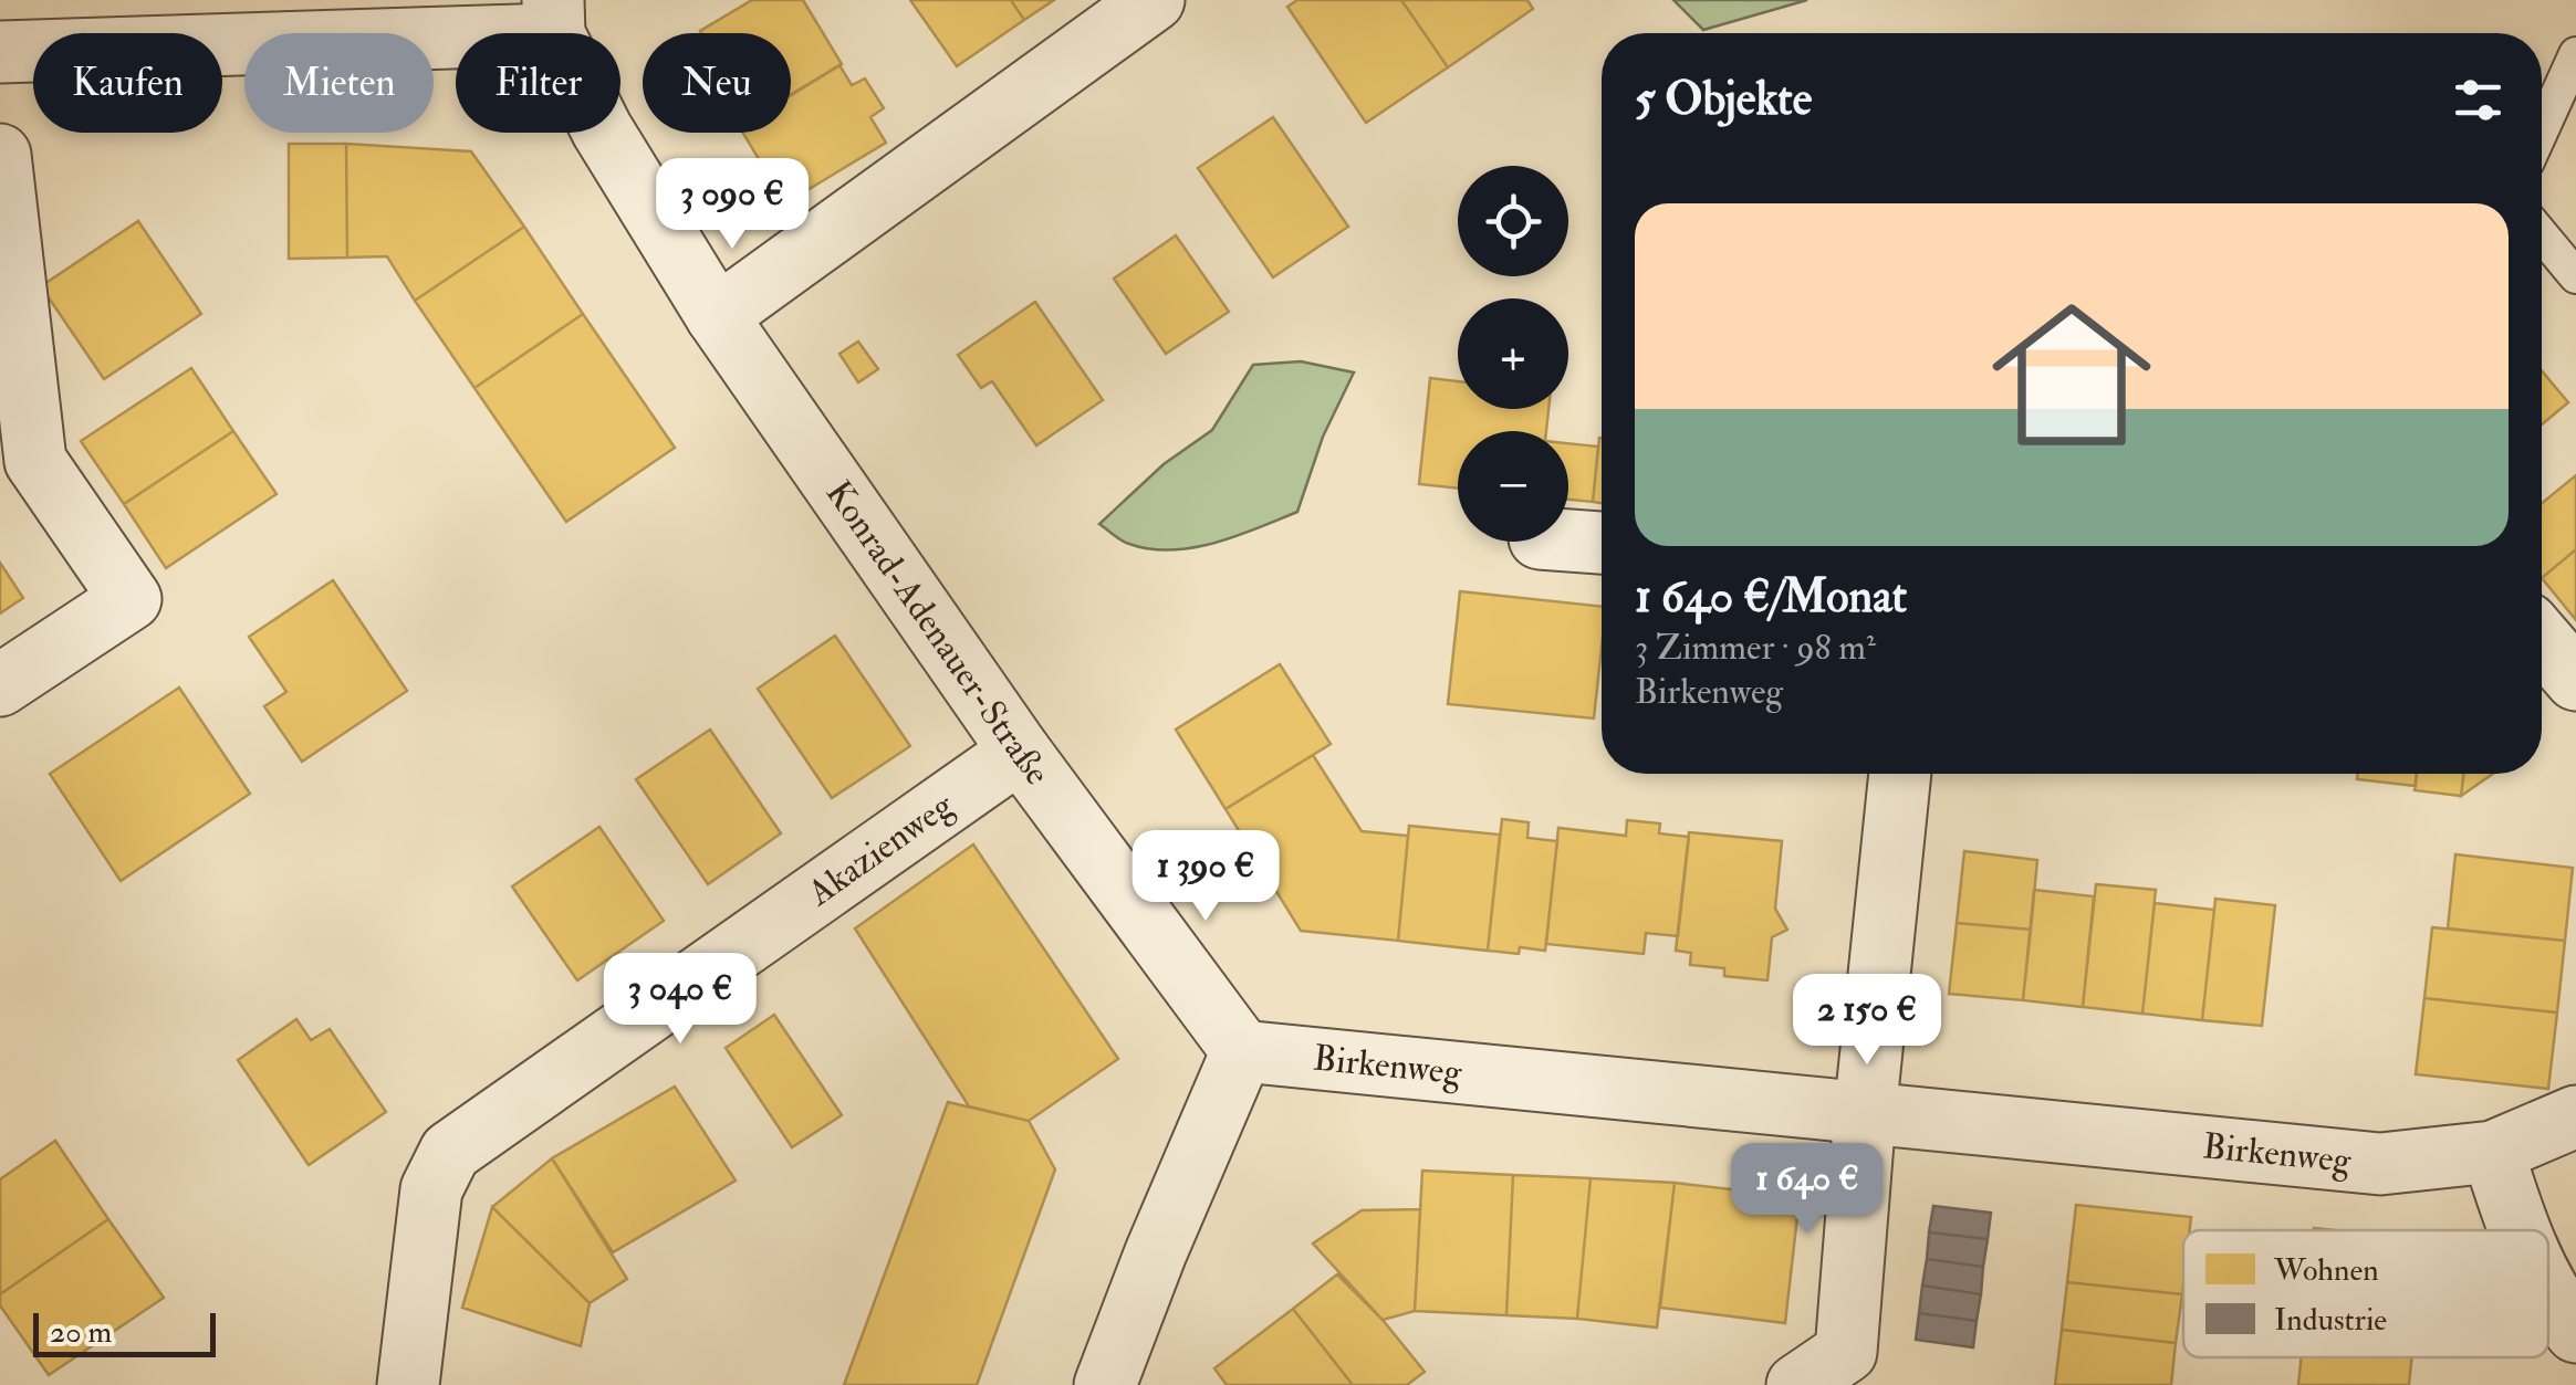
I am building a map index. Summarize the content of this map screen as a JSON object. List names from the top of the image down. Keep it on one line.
{"streets":{"street":["Konrad-Adenauer-Straße","Akazienweg","Birkenweg"]},"crossings":[["Konrad-Adenauer-Straße","Akazienweg"],["Konrad-Adenauer-Straße","Birkenweg"]],"legend":["Wohnen","Industrie"],"scale_bar":"20 m","page":{"chip":["Kaufen","Mieten","Filter","Neu"],"heading":"5 Objekte","price":["3 090 €","1 390 €","3 040 €","2 150 €","1 640 €"],"map_buttons":["+","−"],"list":[{"name":"1 640 €/Monat","note":"3 Zimmer · 98 m² · Birkenweg"}],"scale":"20 m"}}
